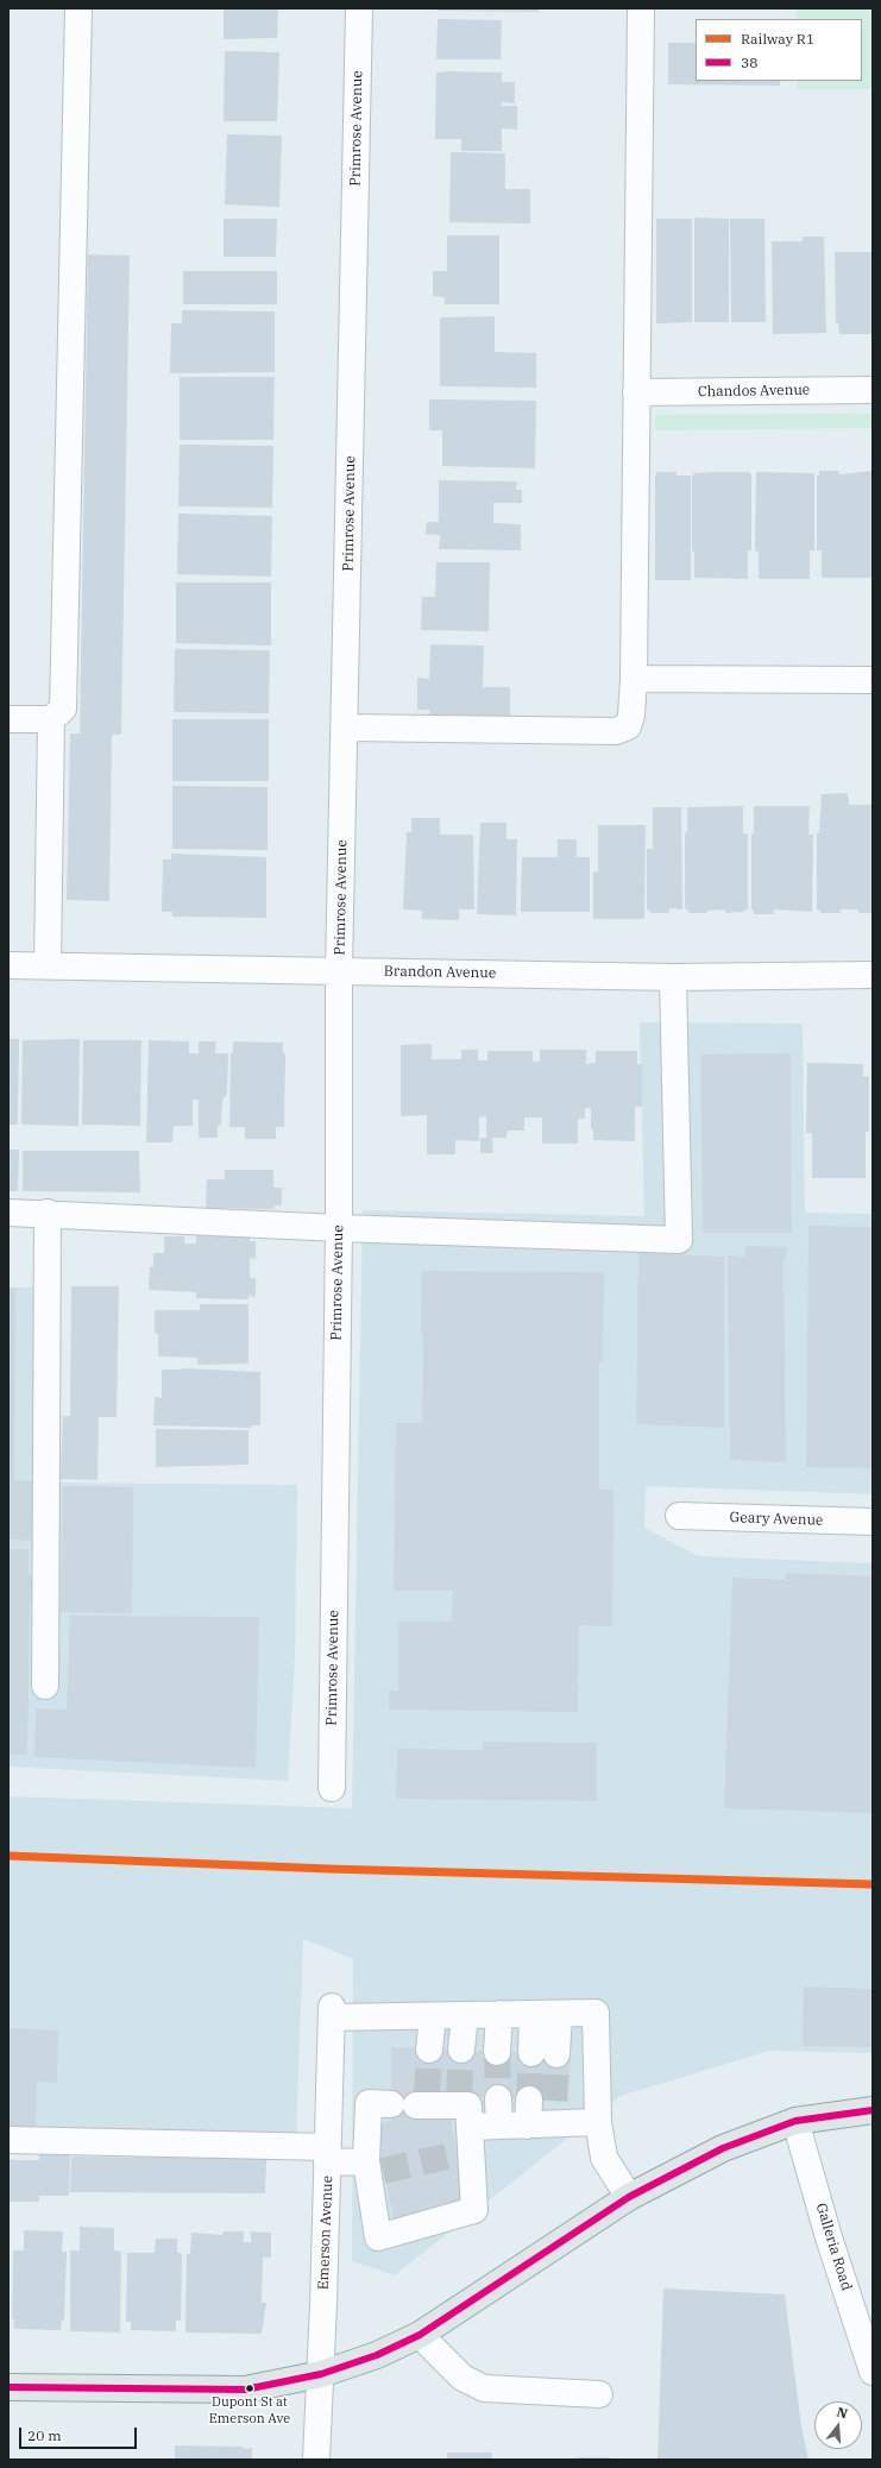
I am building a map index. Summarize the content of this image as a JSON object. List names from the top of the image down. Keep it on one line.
{"streets":{"street":["Primrose Avenue","Chandos Avenue","Brandon Avenue","Geary Avenue","Emerson Avenue","Galleria Road"]},"crossings":[["Primrose Avenue","Brandon Avenue"]],"places":["Dupont St at Emerson Ave"],"lines":["rail line R1","transit line 38"],"legend":["Railway R1","38"],"scale_bar":"20 m","north":"top"}
